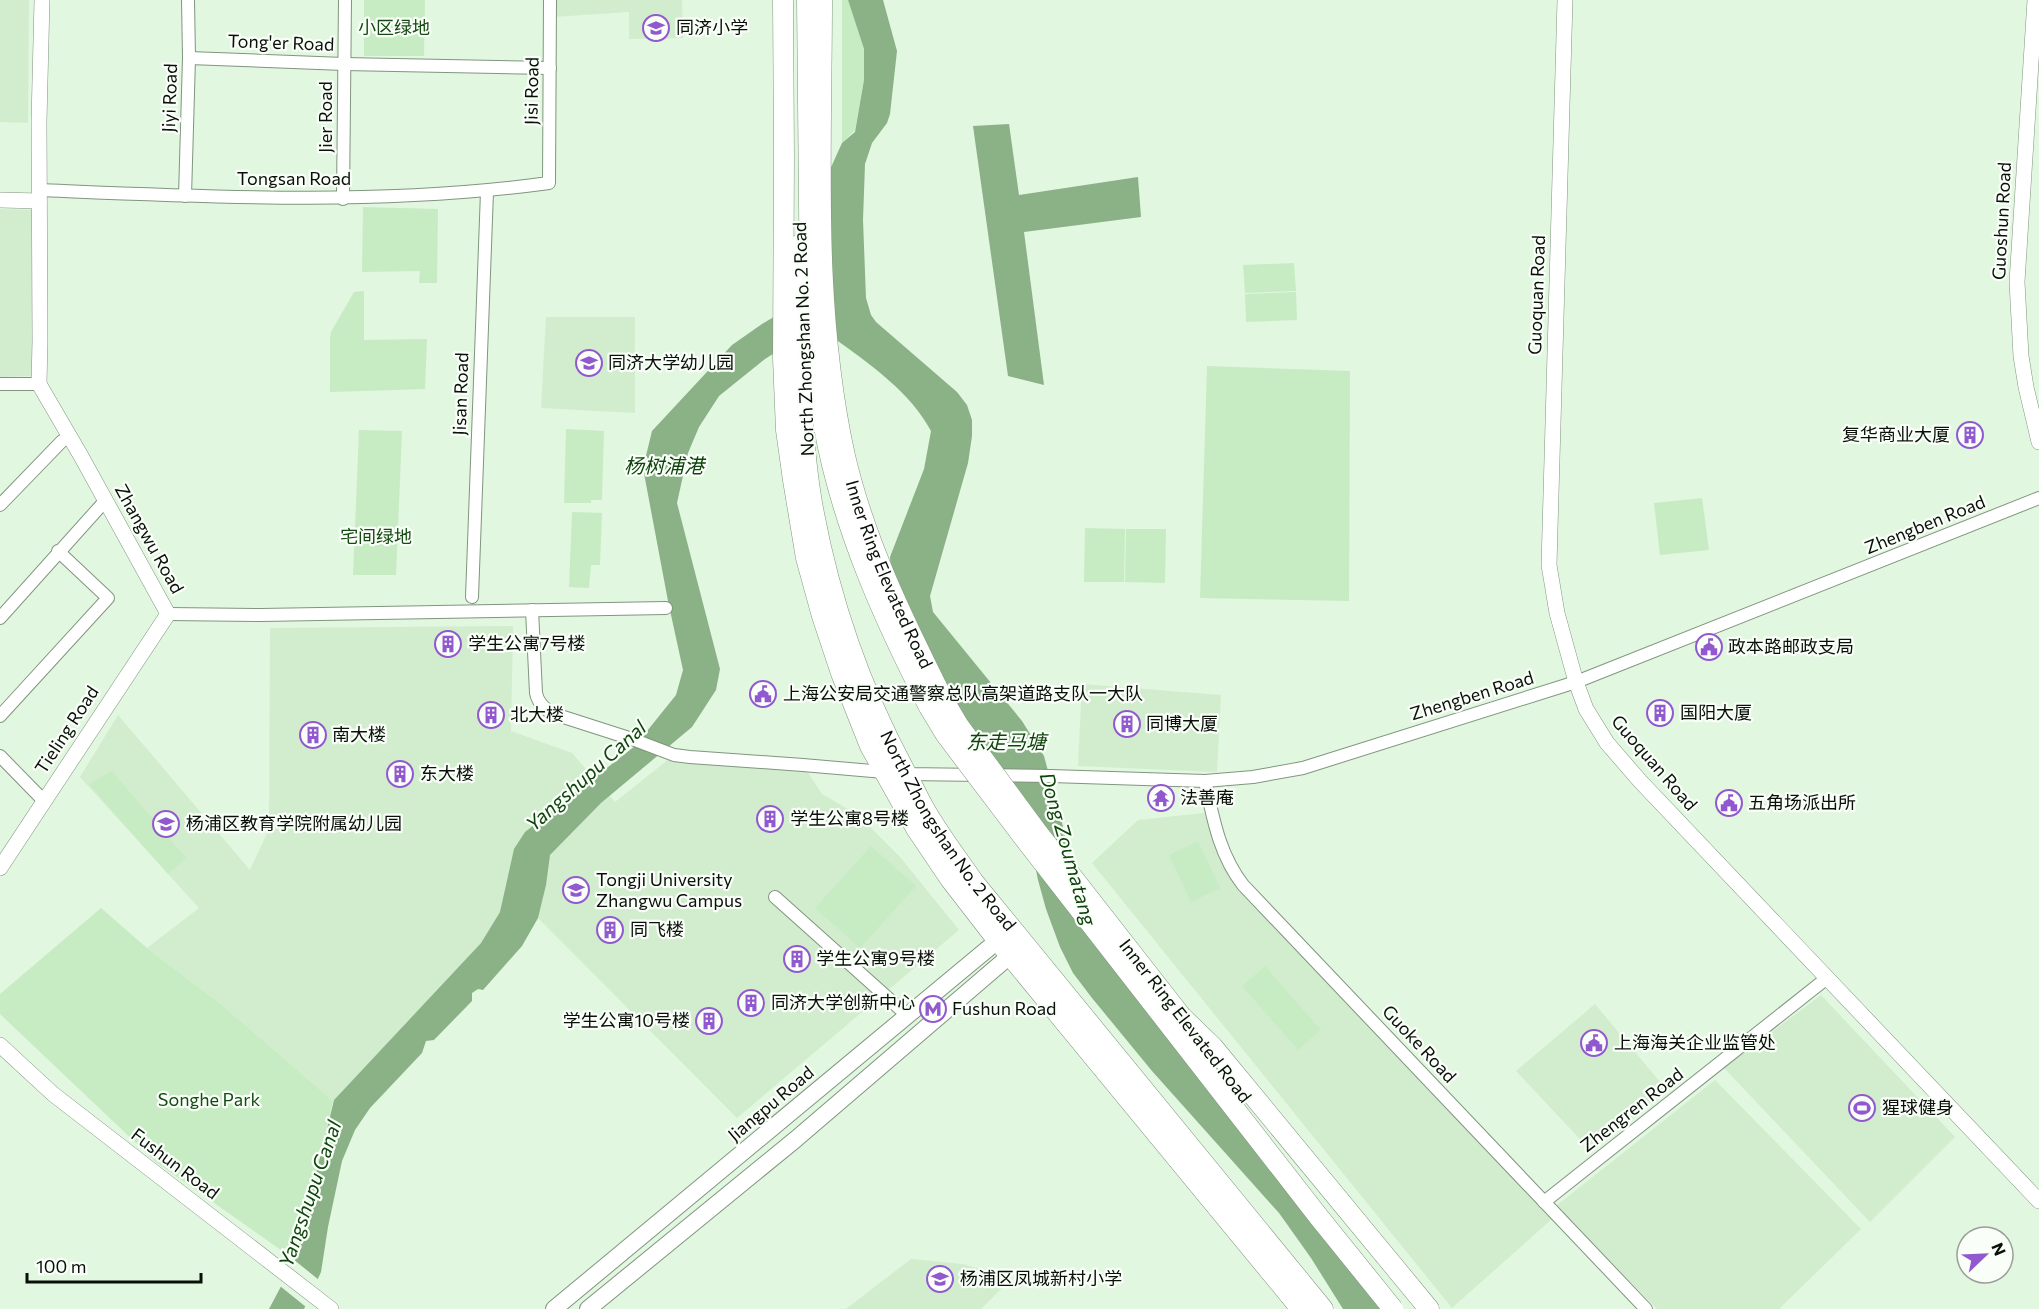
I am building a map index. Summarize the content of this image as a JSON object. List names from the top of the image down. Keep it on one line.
{"streets":{"main road":["North Zhongshan No. 2 Road","Inner Ring Elevated Road","Jiangpu Road"],"street":["Tong'er Road","Jisi Road","Jiyi Road","Jier Road","Tongsan Road","Guoshun Road","Guoquan Road","Jisan Road","Zhengben Road","Zhangwu Road","Tieling Road","Guoke Road","Zhengren Road","Fushun Road"]},"crossings":[["Tong'er Road","Jisi Road"],["Tong'er Road","Jiyi Road"],["Tong'er Road","Jier Road"],["Jisi Road","Tongsan Road"],["Jiyi Road","Tongsan Road"],["Jier Road","Tongsan Road"],["Tongsan Road","Jisan Road"],["Guoquan Road","Zhengben Road"],["Guoquan Road","Zhengren Road"],["North Zhongshan No. 2 Road","Zhengben Road"],["North Zhongshan No. 2 Road","Jiangpu Road"],["Zhengben Road","Zhangwu Road"],["Zhengben Road","Guoke Road"],["Zhangwu Road","Tieling Road"],["Guoke Road","Zhengren Road"]],"water":["杨树浦港","东走马塘","Yangshupu Canal","Dong Zoumatang"],"parks":["小区绿地","宅间绿地","Songhe Park"],"places":{"school or university":["同济小学","同济大学幼儿园","杨浦区教育学院附属幼儿园","Tongji University Zhangwu Campus","杨浦区凤城新村小学"],"building":["复华商业大厦","学生公寓7号楼","国阳大厦","北大楼","同博大厦","南大楼","东大楼","学生公寓8号楼","同飞楼","学生公寓9号楼","同济大学创新中心","学生公寓10号楼"],"public building":["政本路邮政支局","上海公安局交通警察总队高架道路支队一大队","五角场派出所","上海海关企业监管处"],"temple":["法善庵"],"metro station":["Fushun Road"],"sports":["猩球健身"]},"scale_bar":"100 m","north":"top right"}
